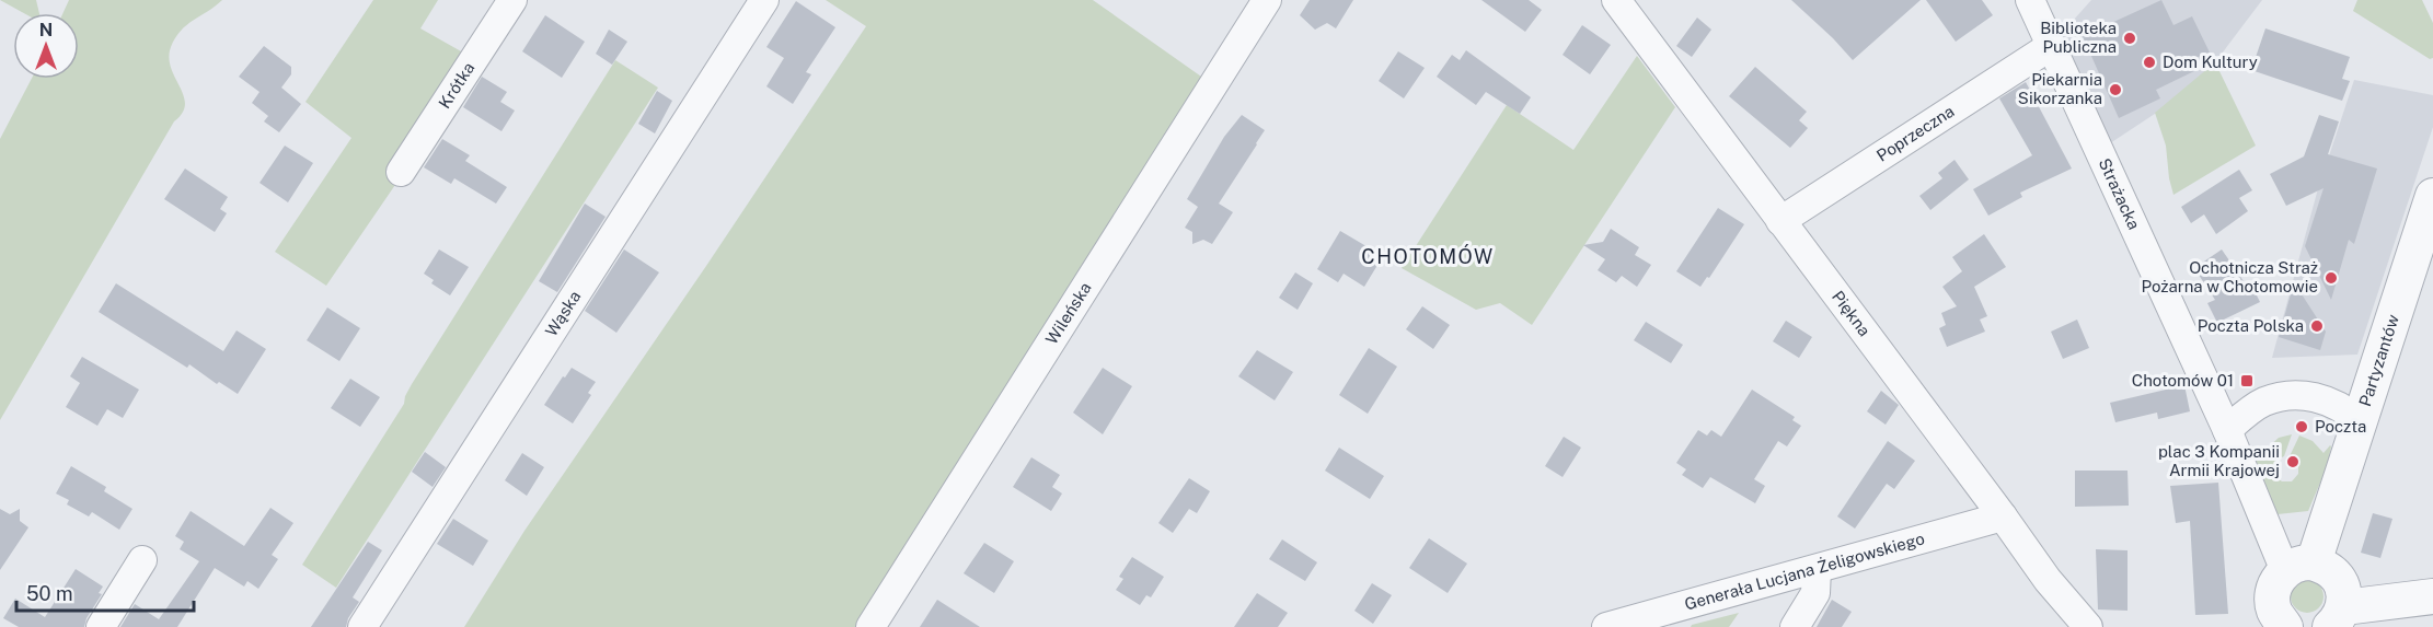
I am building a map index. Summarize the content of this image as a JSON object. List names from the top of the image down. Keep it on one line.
{"streets":{"street":["Krótka","Poprzeczna","Strażacka","Wileńska","Wąska","Piękna","Partyzantów","Generała Lucjana Żeligowskiego"]},"crossings":[["Poprzeczna","Strażacka"],["Poprzeczna","Piękna"],["Strażacka","Partyzantów"],["Piękna","Generała Lucjana Żeligowskiego"]],"districts":["CHOTOMÓW"],"places":{"other":["Biblioteka Publiczna","Dom Kultury","Piekarnia Sikorzanka","Ochotnicza Straż Pożarna w Chotomowie","Poczta Polska","Poczta","plac 3 Kompanii Armii Krajowej"],"transit":["Chotomów 01"]},"scale_bar":"50 m","north":"top"}
